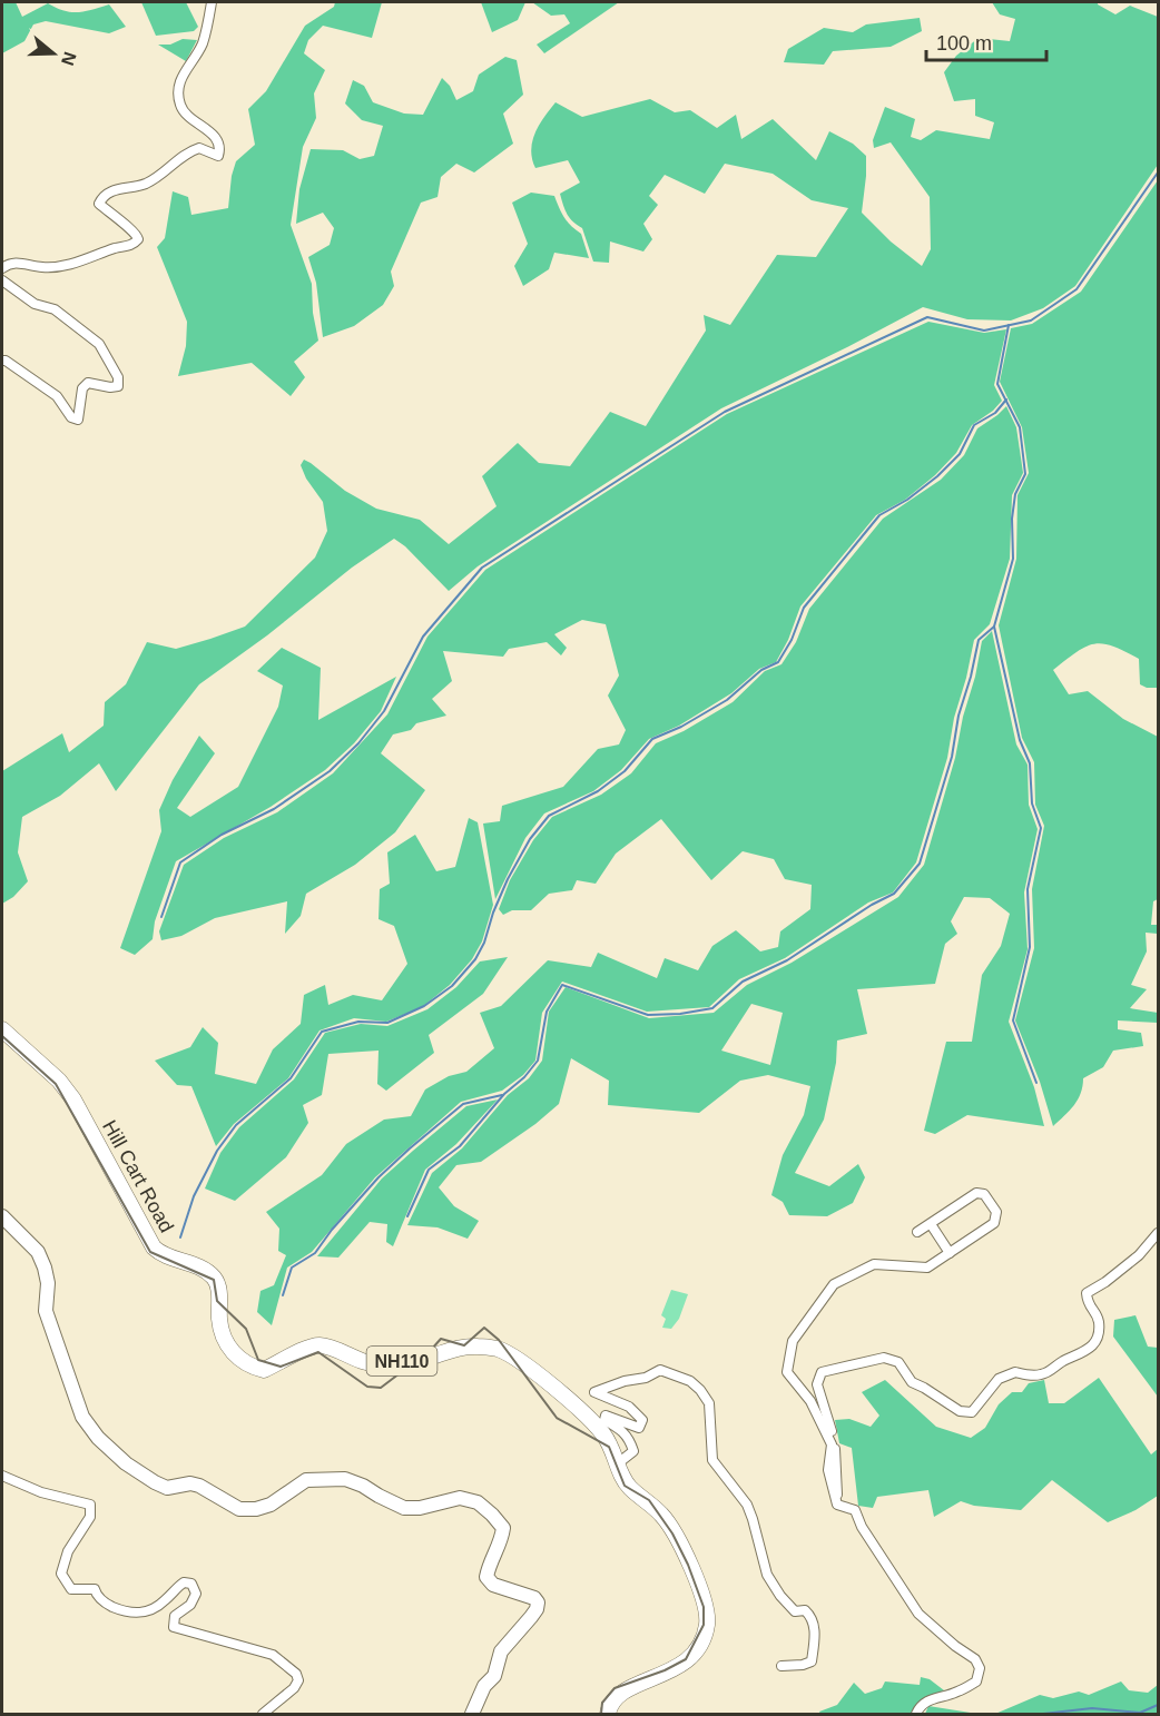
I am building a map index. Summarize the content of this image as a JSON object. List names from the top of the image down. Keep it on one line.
{"streets":{"highway":["Hill Cart Road","NH110"]},"scale_bar":"100 m","north":"right"}
